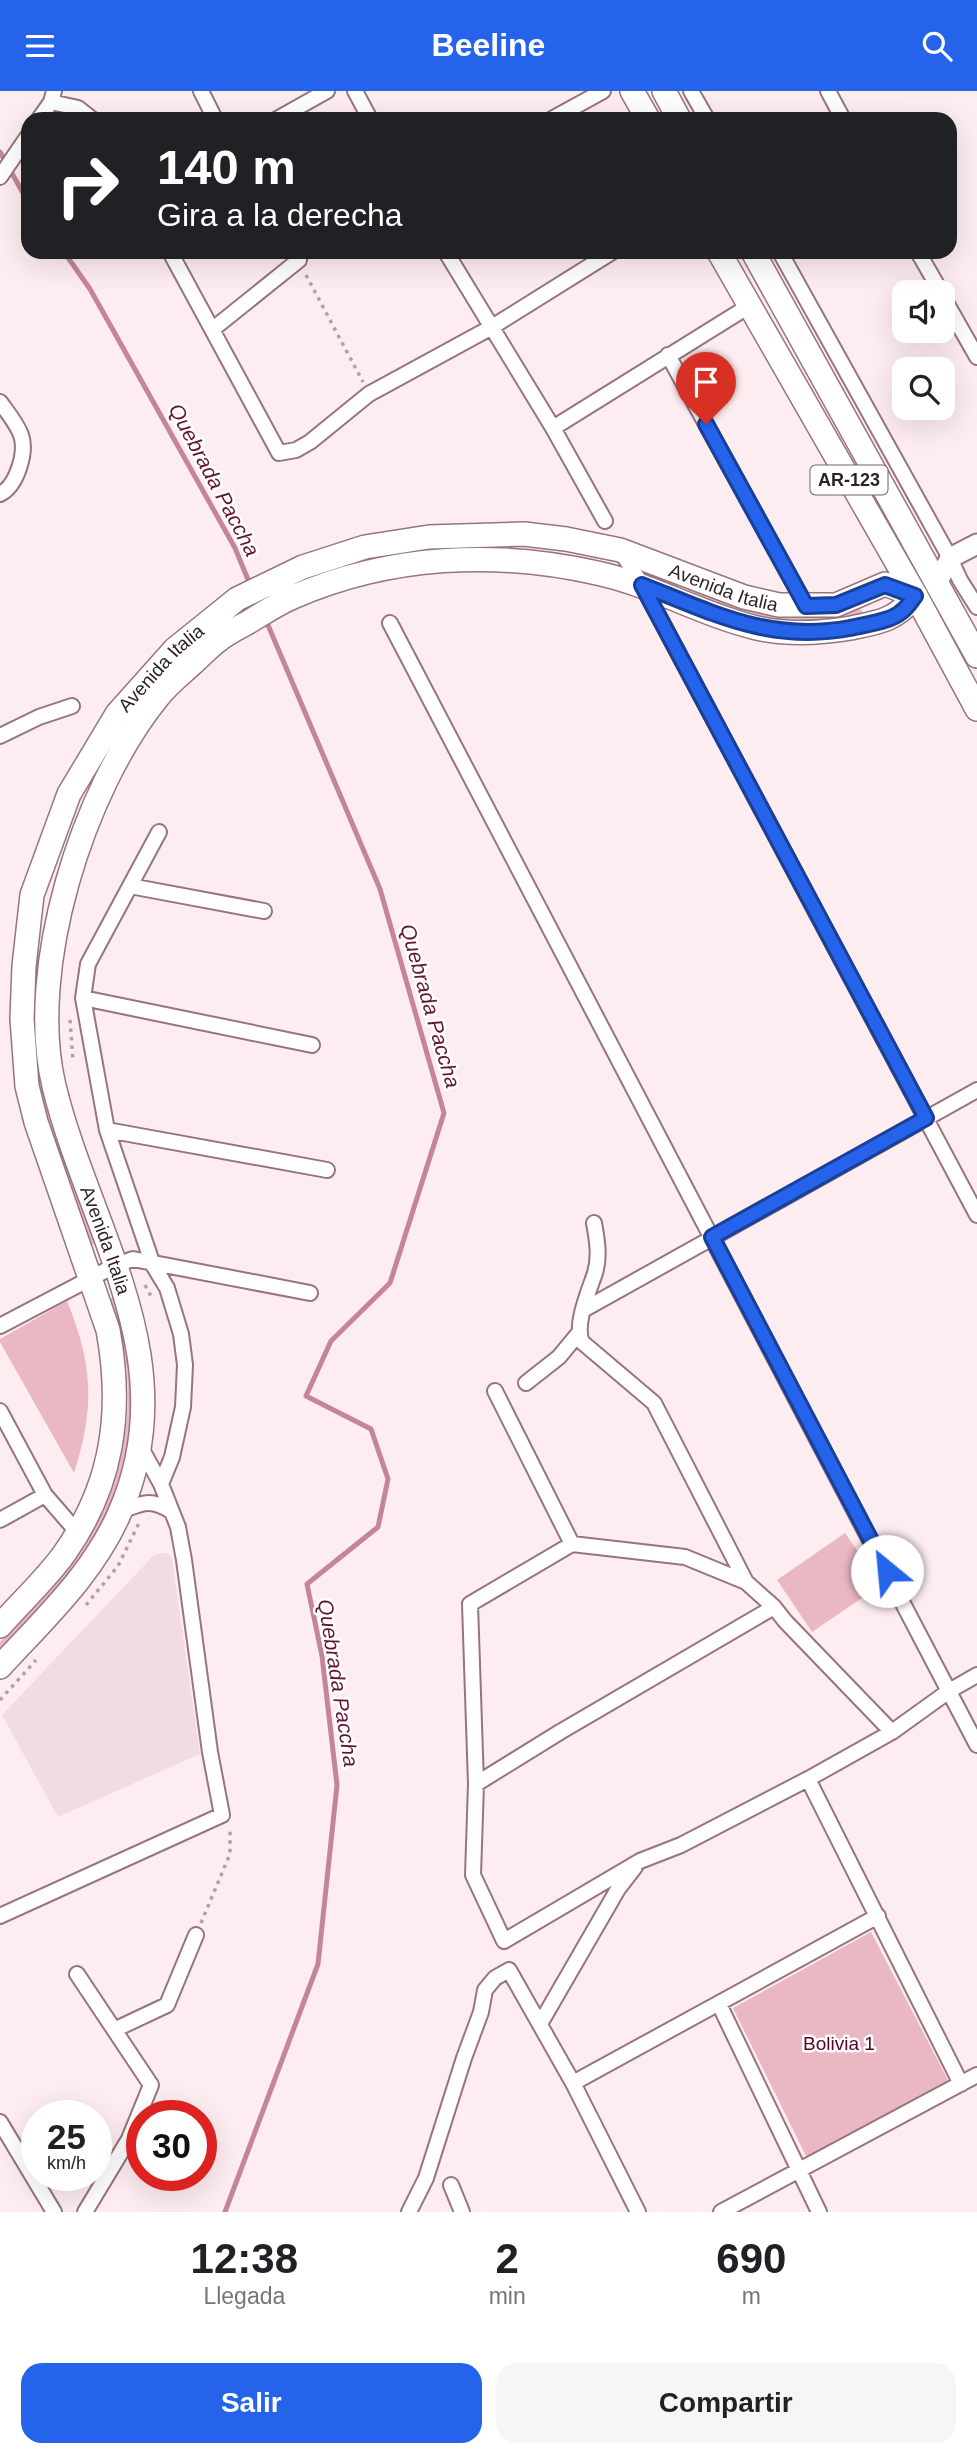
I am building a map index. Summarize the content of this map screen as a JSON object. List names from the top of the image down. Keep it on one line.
{"streets":{"main road":["AR-123","Avenida Italia"]},"crossings":[["AR-123","Avenida Italia"]],"water":["Quebrada Paccha"],"parks":["Bolivia 1"],"page":{"header":"Beeline","turn":["140 m","Gira a la derecha"],"speed":"25 km/h","limit":"30","eta":["12:38","Llegada","2","min","690","m"],"buttons":["Salir","Compartir"]}}
